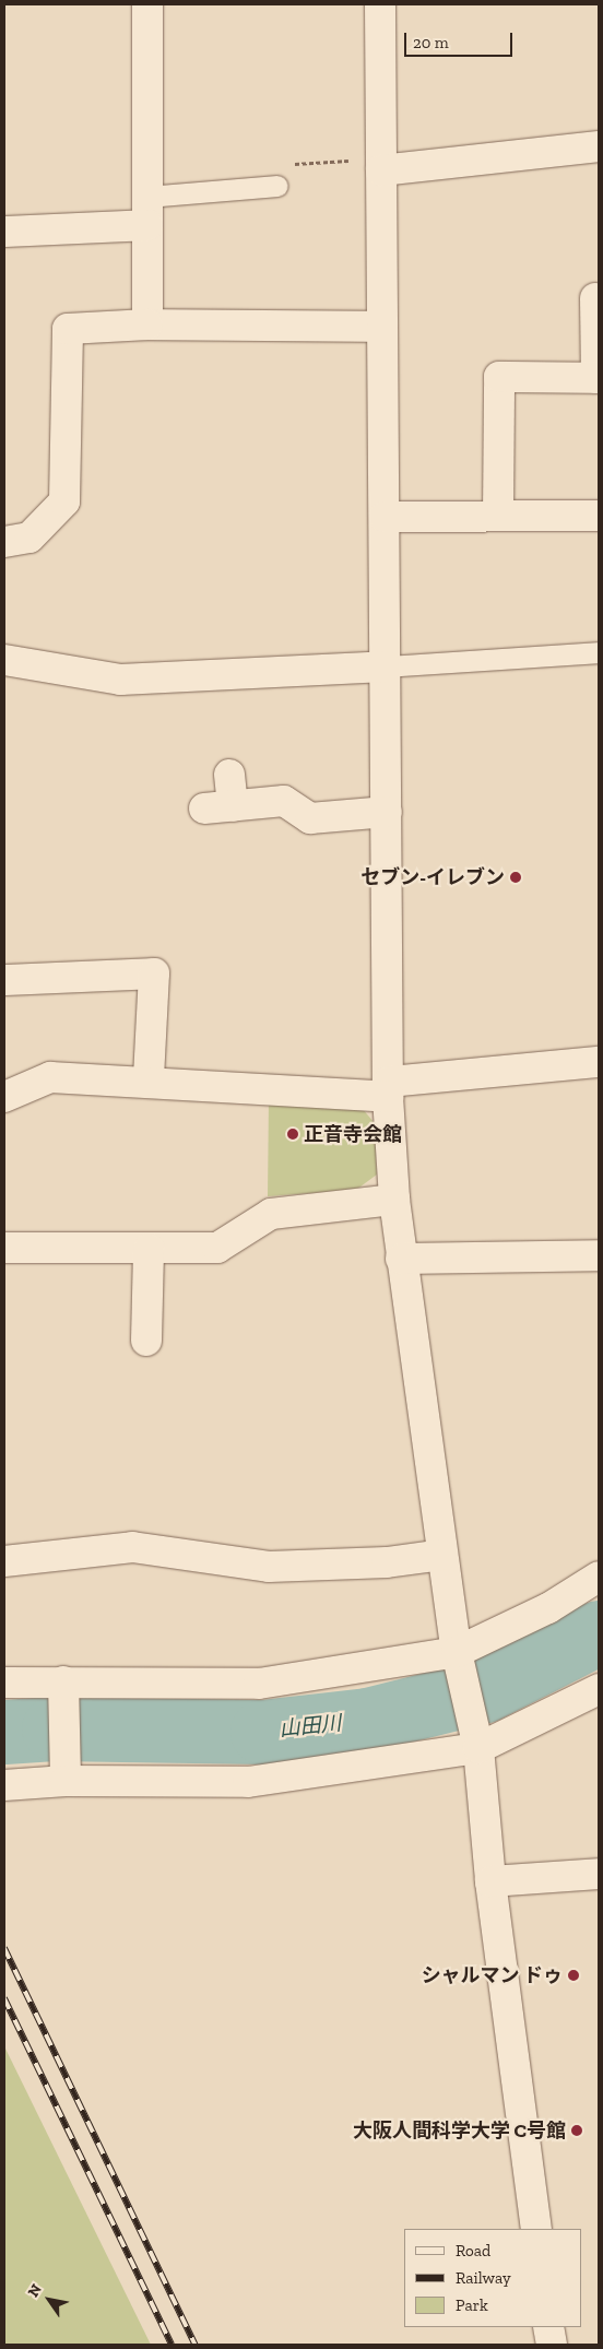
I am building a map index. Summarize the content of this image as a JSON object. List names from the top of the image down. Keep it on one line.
{"water":["山田川"],"places":["セブン-イレブン","正音寺会館","シャルマン ドゥ","大阪人間科学大学 C号館"],"legend":["Road","Railway","Park"],"scale_bar":"20 m","north":"top left"}
